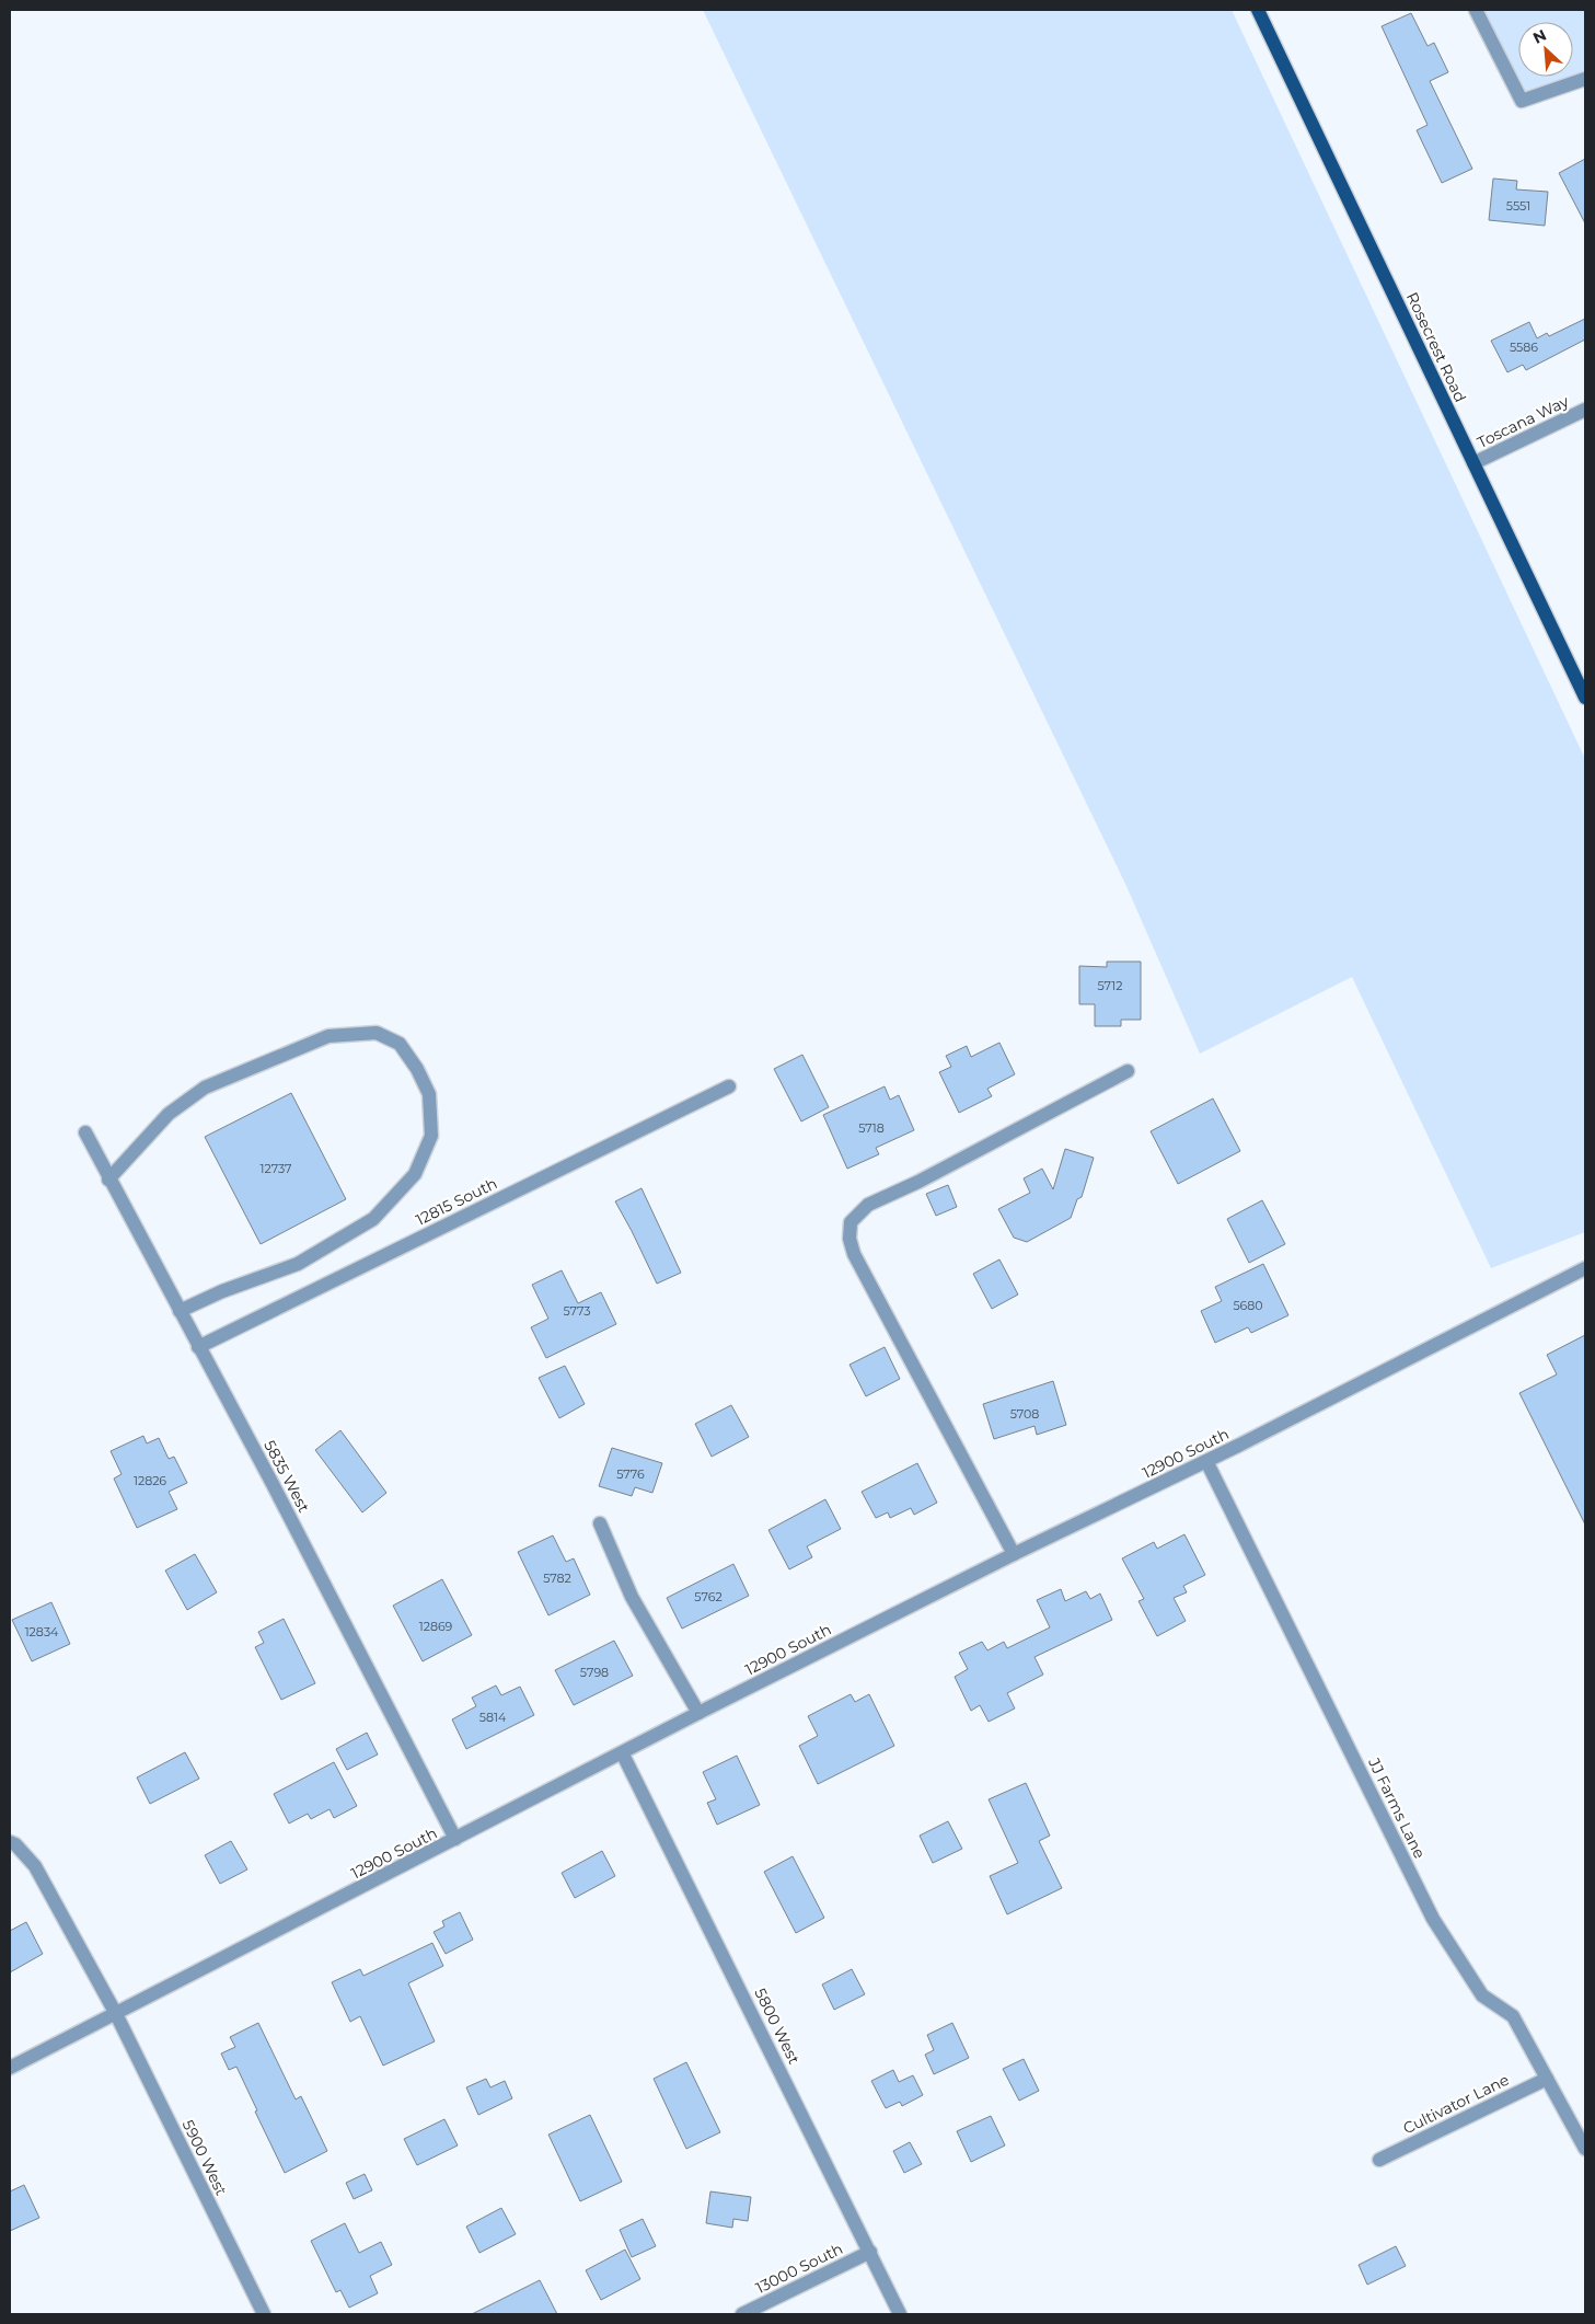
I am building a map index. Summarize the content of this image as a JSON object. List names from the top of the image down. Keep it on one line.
{"streets":{"main road":["Rosecrest Road"],"street":["Toscana Way","12815 South","12900 South","5835 West","JJ Farms Lane","5800 West","Cultivator Lane","5900 West","13000 South"]},"crossings":[["Rosecrest Road","Toscana Way"],["12815 South","5835 West"],["12900 South","5835 West"],["12900 South","JJ Farms Lane"],["12900 South","5800 West"],["12900 South","5900 West"],["JJ Farms Lane","Cultivator Lane"],["5800 West","13000 South"]],"house_numbers":["5551","5586","5712","5718","12737","5680","5773","5708","5776","12826","5782","5762","12869","12834","5798","5814"],"north":"top left"}
